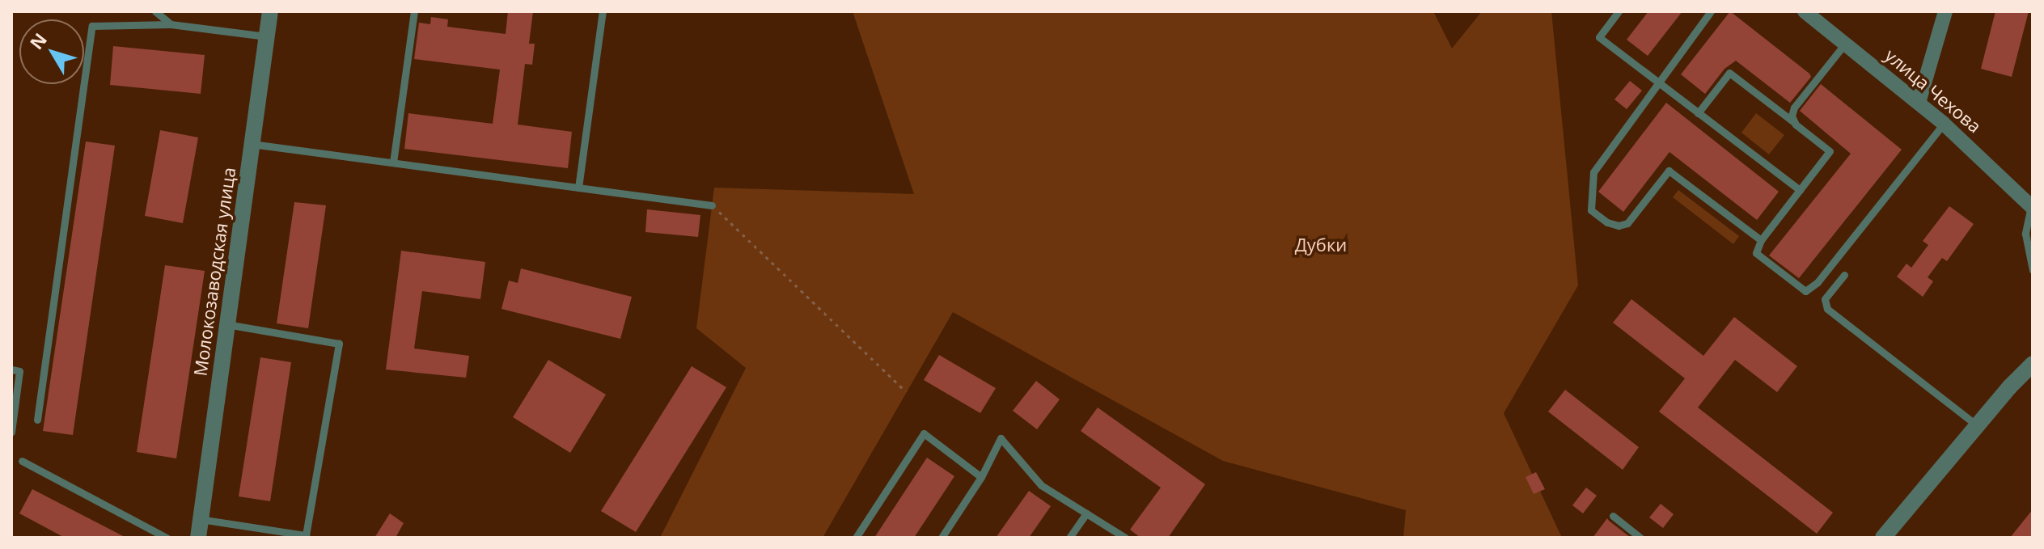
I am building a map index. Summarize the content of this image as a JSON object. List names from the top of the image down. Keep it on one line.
{"streets":{"street":["улица Чехова","Молокозаводская улица"]},"parks":["Дубки"],"north":"top left"}
